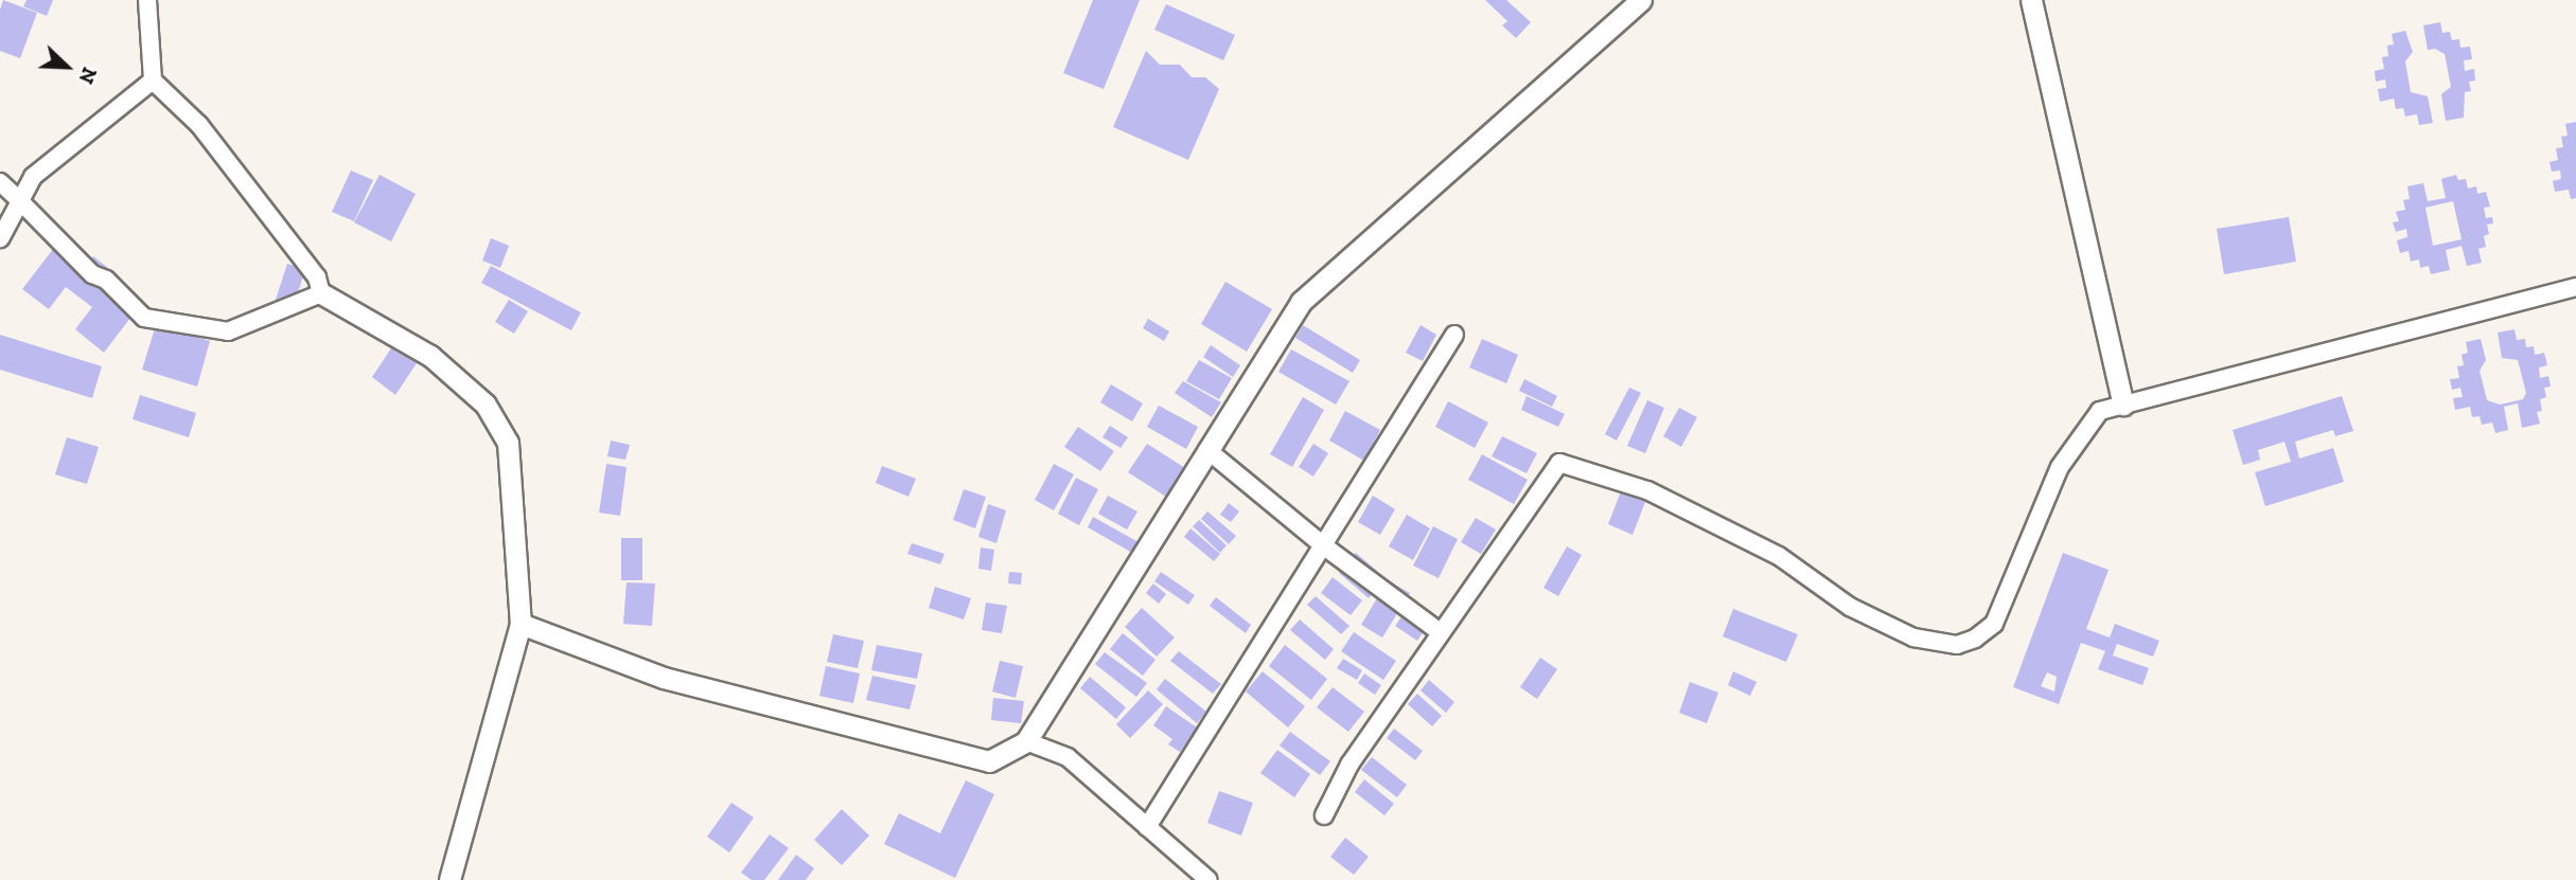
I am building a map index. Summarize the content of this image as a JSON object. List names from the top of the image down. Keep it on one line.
{"north":"bottom right"}
